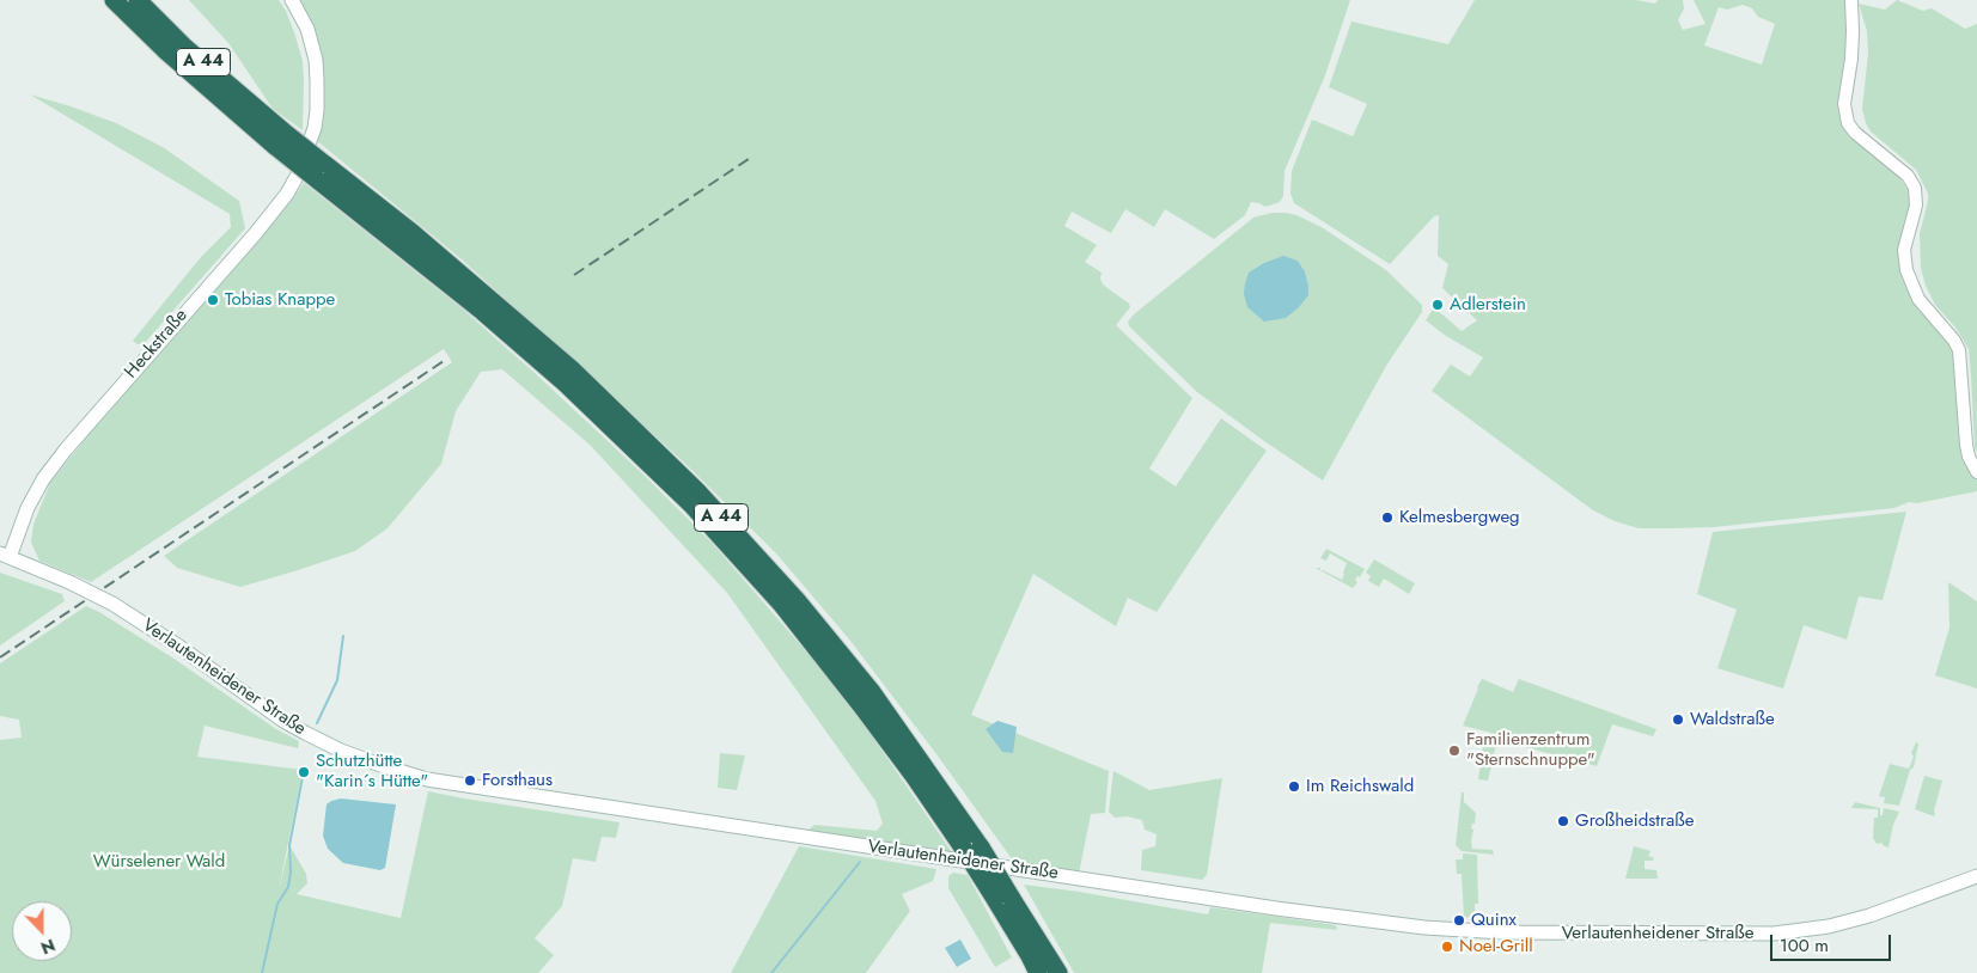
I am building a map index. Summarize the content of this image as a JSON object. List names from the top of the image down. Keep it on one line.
{"streets":{"highway":["A 44"],"main road":["Heckstraße","Verlautenheidener Straße"]},"crossings":[["Heckstraße","Verlautenheidener Straße"]],"parks":["Würselener Wald"],"places":["Tobias Knappe","Adlerstein","Kelmesbergweg","Waldstraße","Familienzentrum \"Sternschnuppe\"","Schutzhütte \"Karin´s Hütte\"","Forsthaus","Im Reichswald","Großheidstraße","Quinx","Noel-Grill"],"scale_bar":"100 m","north":"bottom"}
